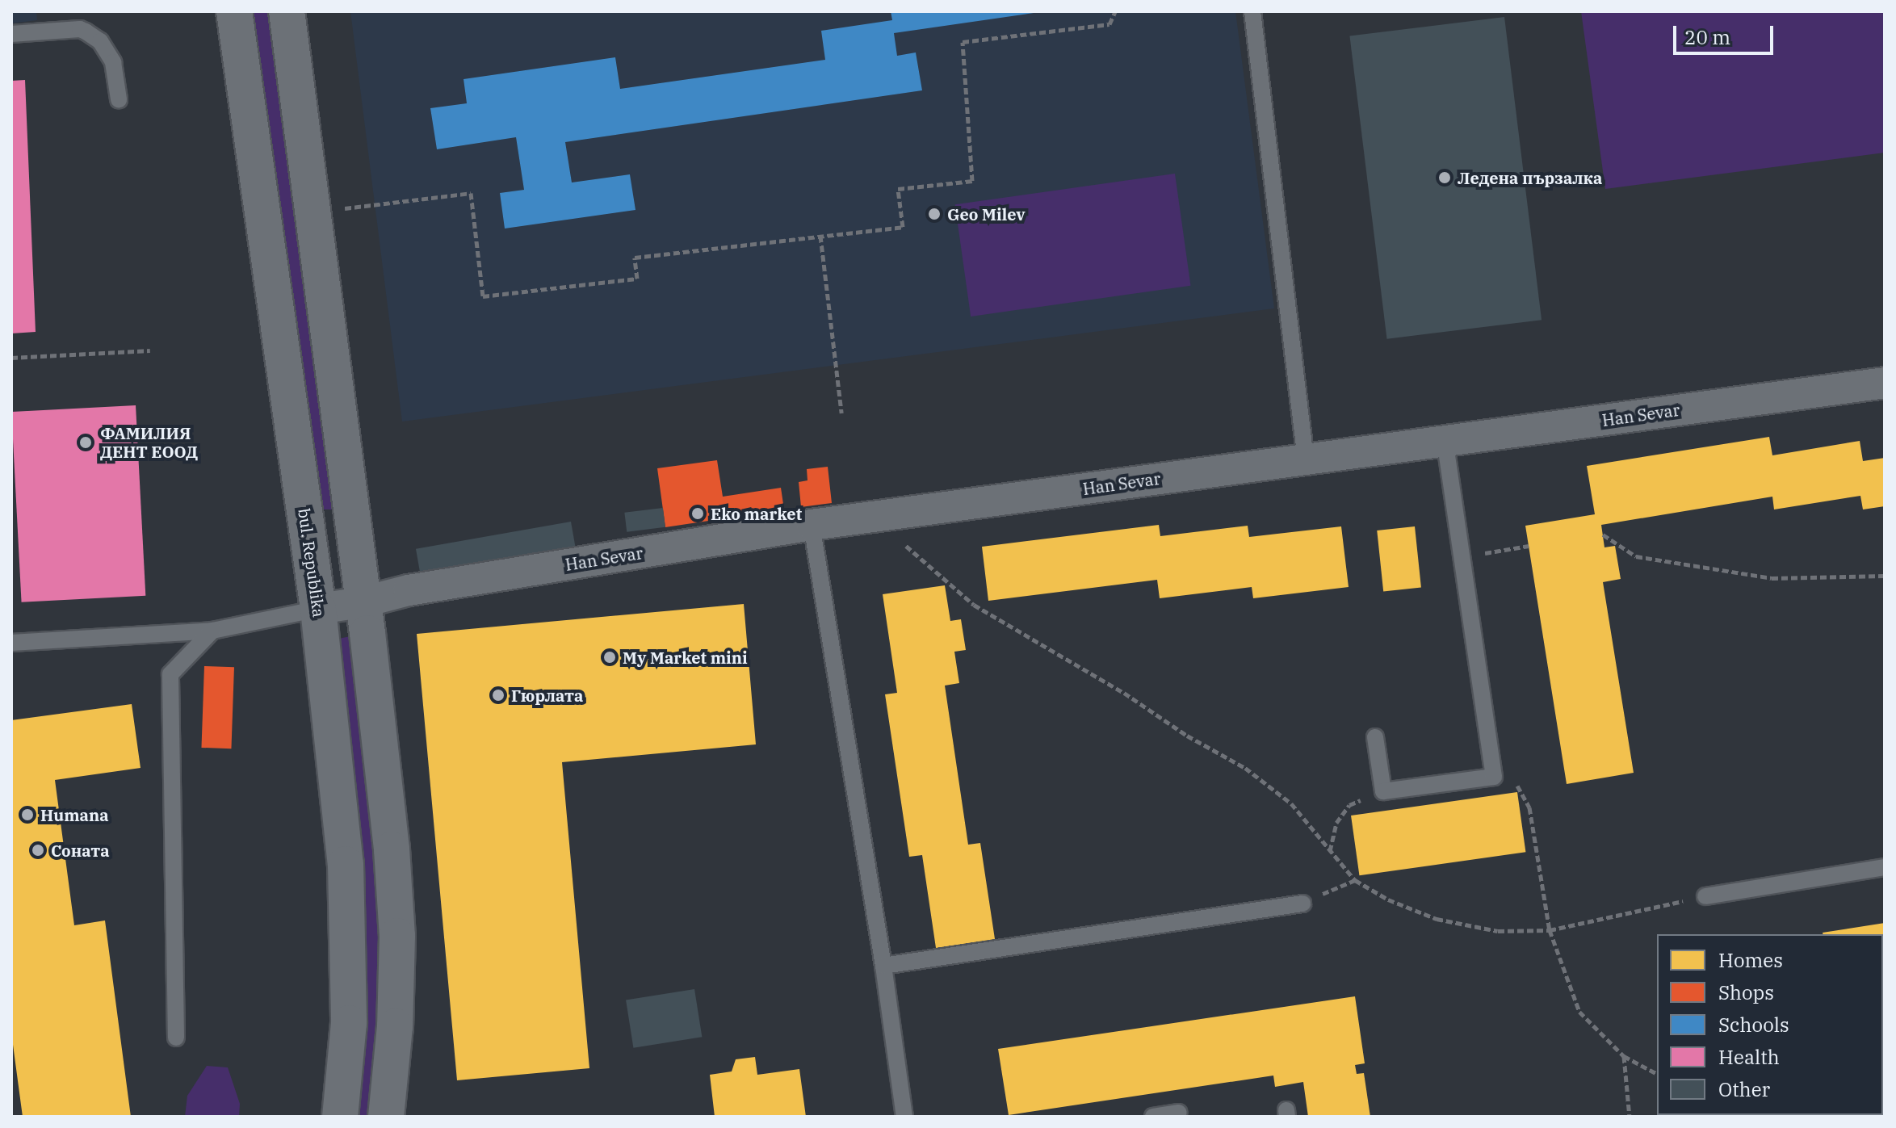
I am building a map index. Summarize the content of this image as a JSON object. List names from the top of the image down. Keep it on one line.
{"streets":{"street":["Han Sevar","bul. Republika"]},"crossings":[["Han Sevar","bul. Republika"]],"places":["Ледена пързалка","Geo Milev","ФАМИЛИЯ ДЕНТ ЕООД","Eko market","My Market mini","Гюрлата","Humana","Соната"],"legend":["Homes","Shops","Schools","Health","Other"],"scale_bar":"20 m"}
